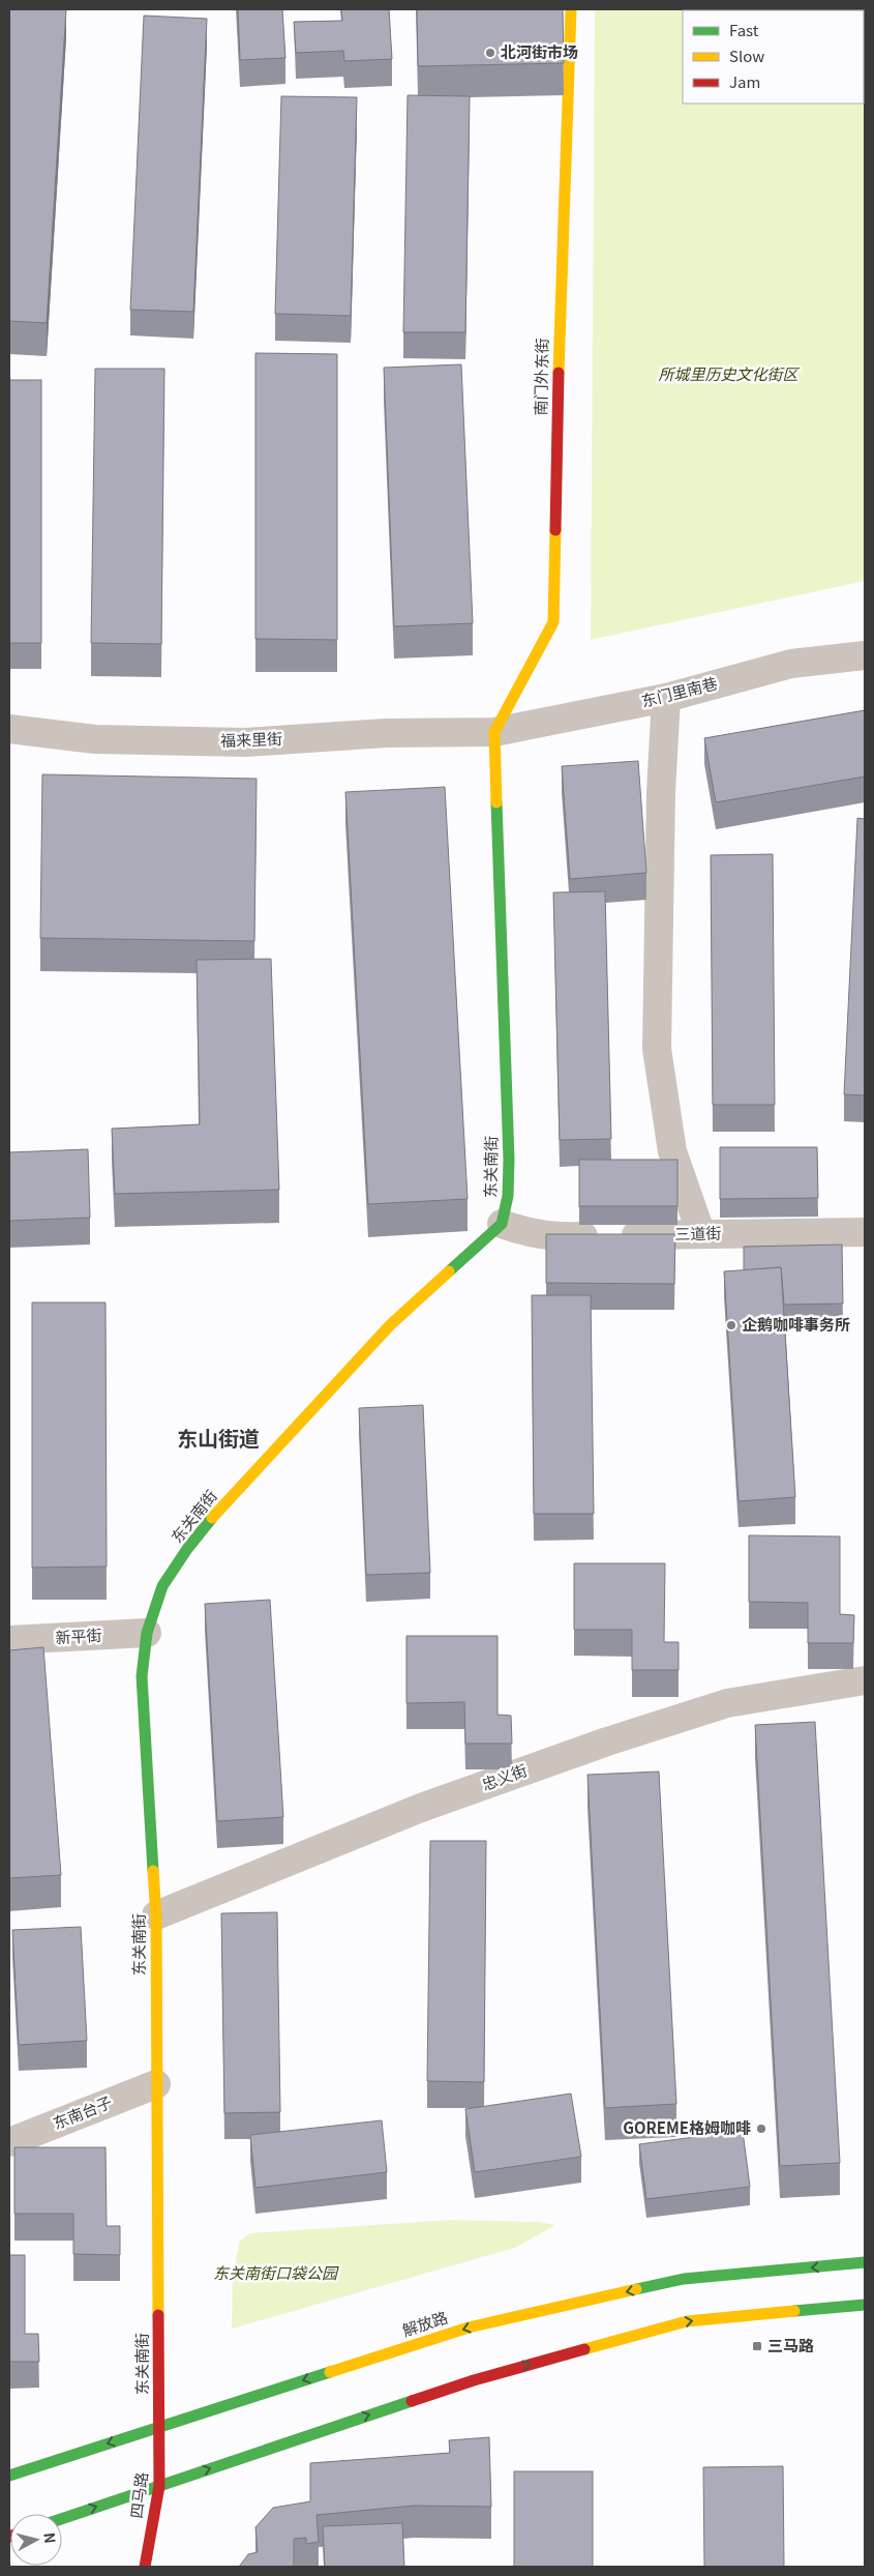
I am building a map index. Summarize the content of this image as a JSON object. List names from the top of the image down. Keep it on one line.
{"streets":{"street":["南门外东街","东门里南巷","福来里街","东关南街","三道街","新平街","忠义街","东南台子","解放路","四马路"]},"crossings":[["南门外东街","东门里南巷"],["南门外东街","福来里街"],["南门外东街","东关南街"],["东门里南巷","福来里街"],["东门里南巷","东关南街"],["福来里街","东关南街"],["东关南街","三道街"],["东关南街","新平街"],["东关南街","忠义街"],["东关南街","东南台子"],["东关南街","解放路"],["东关南街","四马路"],["解放路","四马路"]],"districts":["东山街道"],"parks":["所城里历史文化街区","东关南街口袋公园"],"places":{"other":["北河街市场","企鹅咖啡事务所","GOREME格姆咖啡"],"transit":["三马路"]},"legend":["Fast","Slow","Jam"],"north":"right"}
